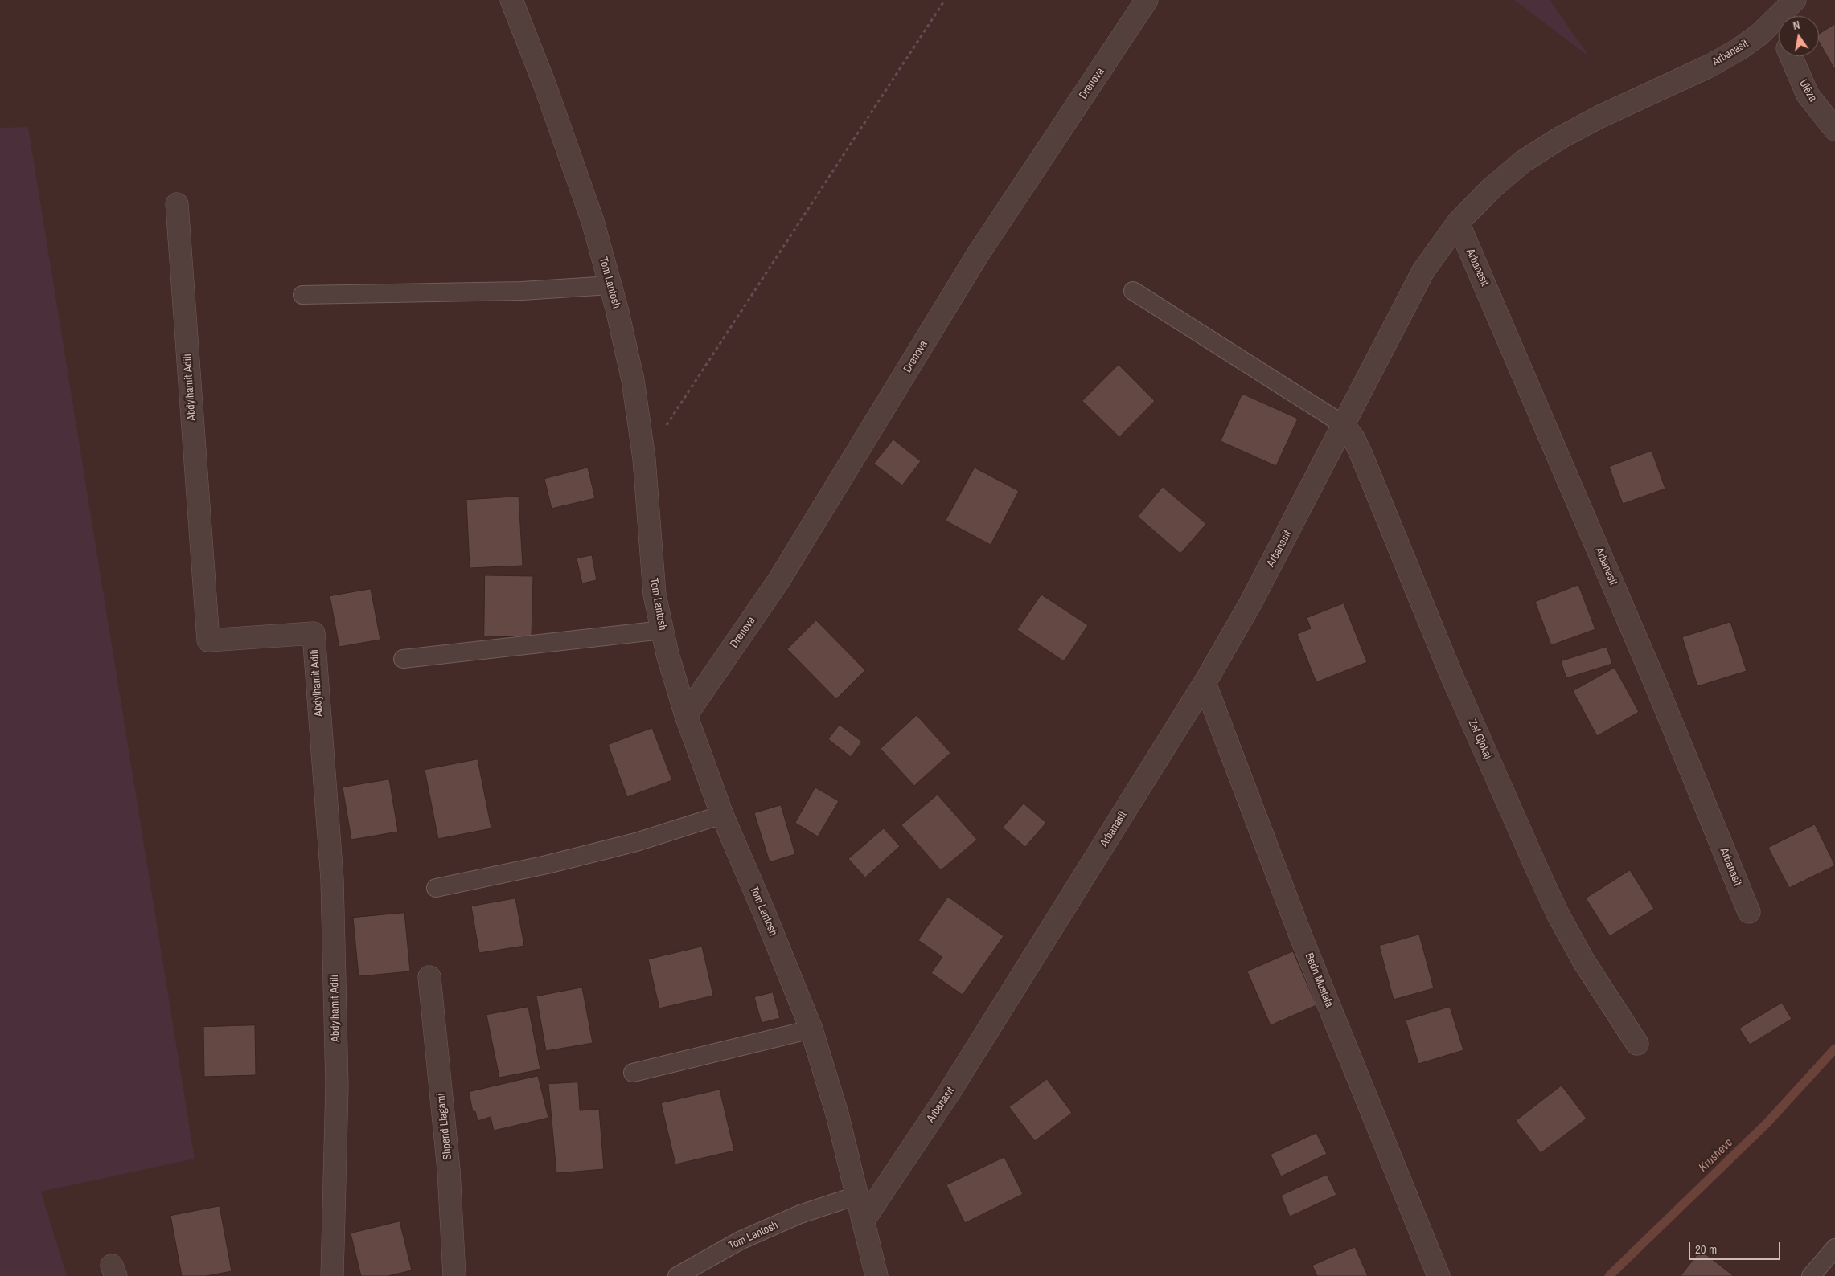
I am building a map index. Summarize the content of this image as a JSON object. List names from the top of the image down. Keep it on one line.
{"streets":{"street":["Arbanasit","Drenova","Ulëza","Tom Lantosh","Abdylhamit Adili","Zef Gjokaj","Bedri Mustafa","Shpend Llagami"]},"crossings":[["Arbanasit","Tom Lantosh"],["Arbanasit","Zef Gjokaj"],["Arbanasit","Bedri Mustafa"],["Drenova","Tom Lantosh"]],"water":["Krushevc"],"scale_bar":"20 m","north":"top"}
